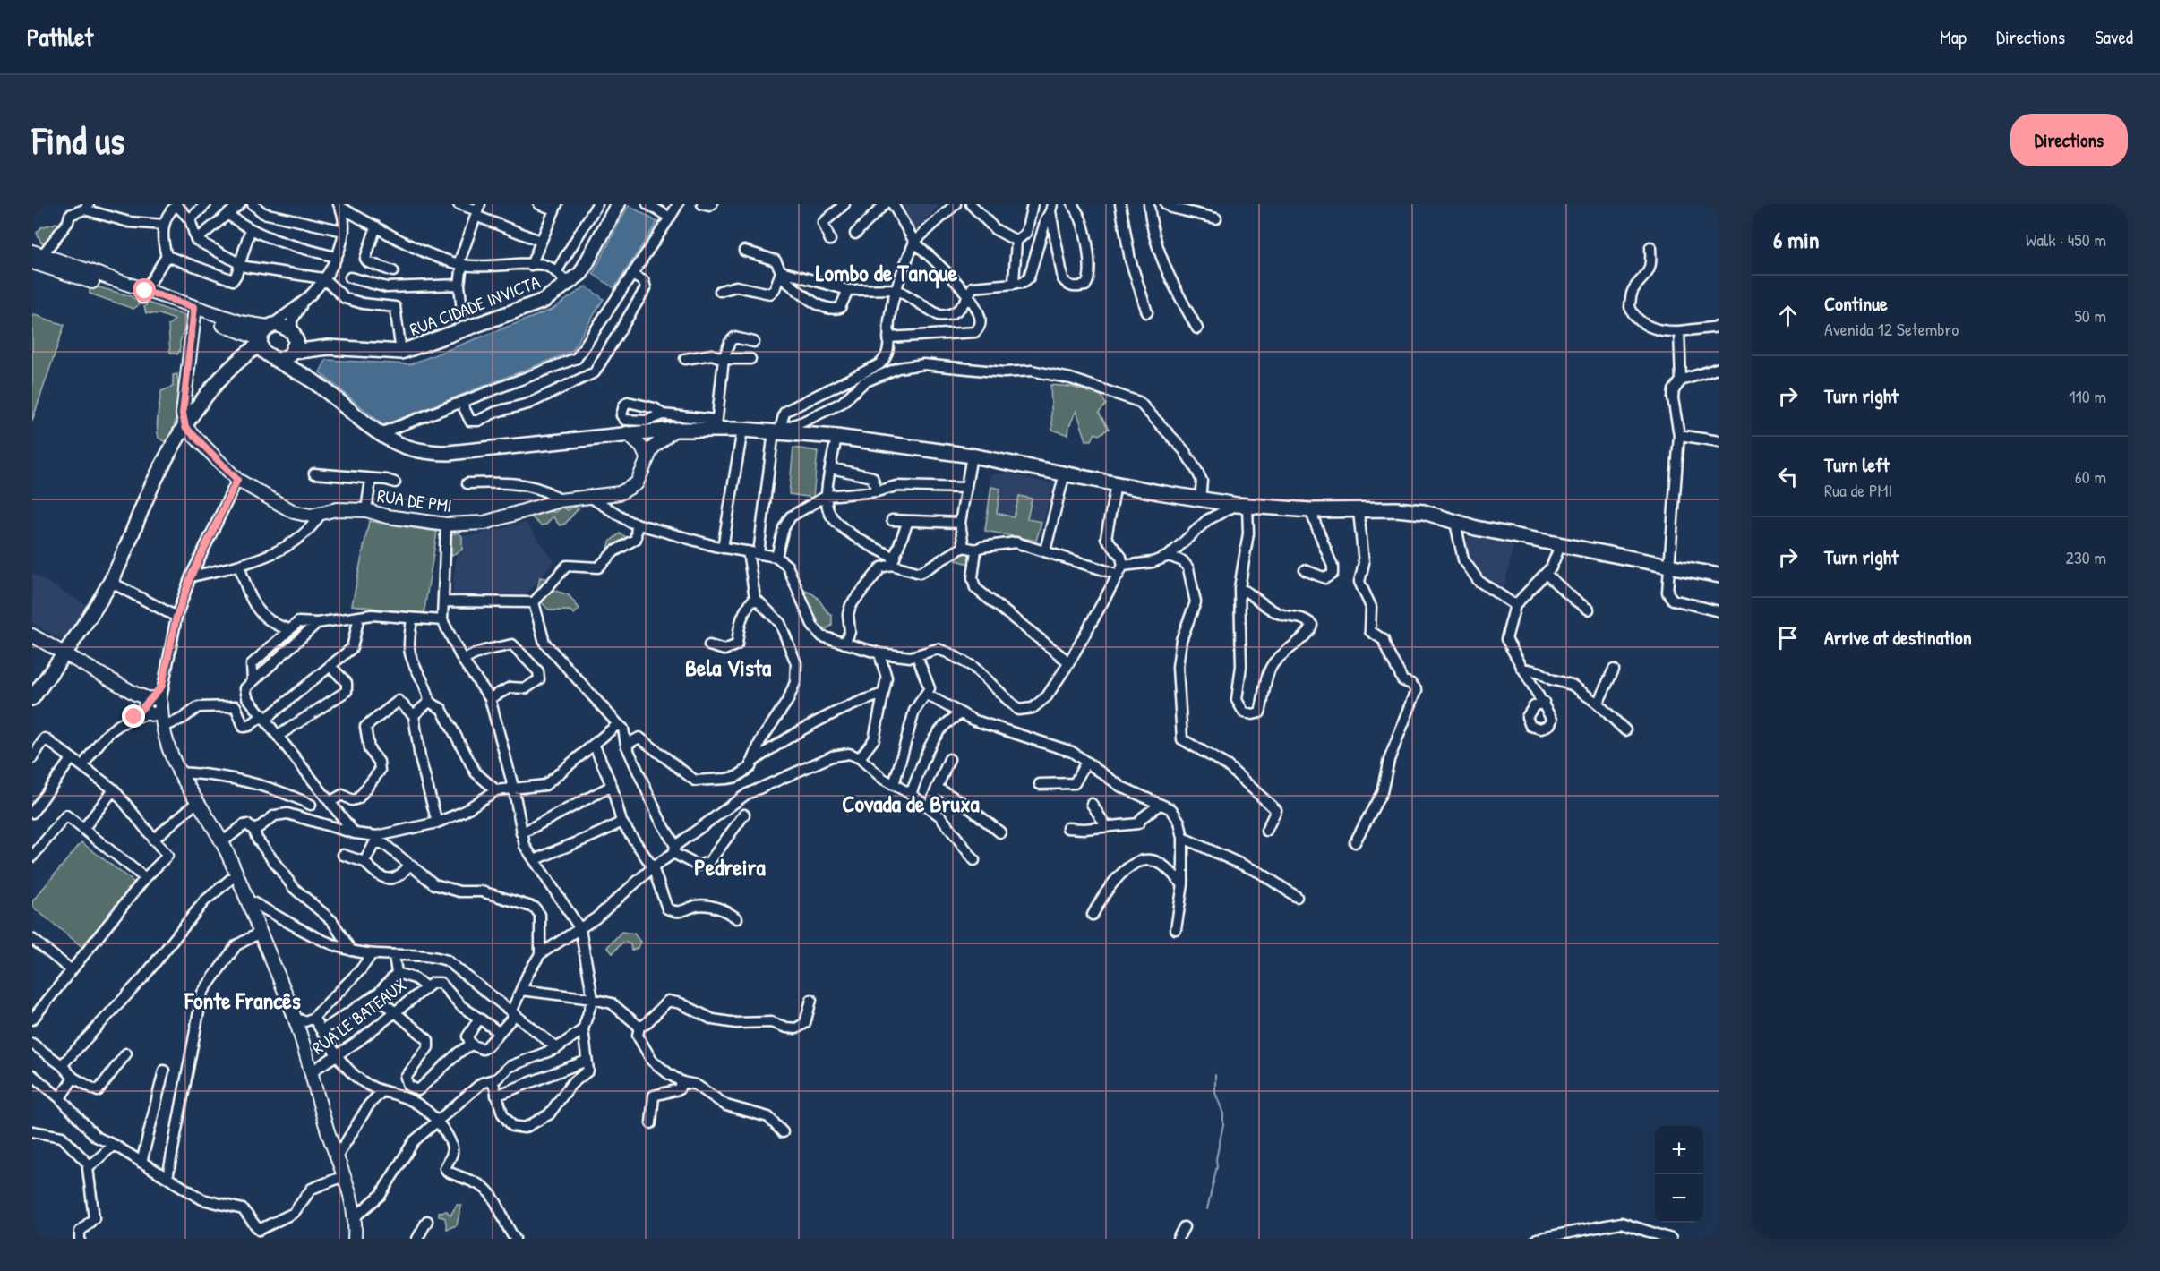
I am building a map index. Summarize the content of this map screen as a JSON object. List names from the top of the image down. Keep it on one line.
{"streets":{"main road":["RUA CIDADE INVICTA"],"street":["RUA DE PMI","RUA LE BATEAUX"]},"districts":["Lombo de Tanque","Bela Vista","Covada de Bruxa","Pedreira","Fonte Francês"],"page":{"header":"Pathlet","nav":["Map","Directions","Saved"],"buttons":"Directions","title":"Find us","heading":["6 min","Walk · 450 m"],"list":[["Continue","Avenida 12 Setembro","50 m"],["Turn right","110 m"],["Turn left","Rua de PMI","60 m"],["Turn right","230 m"],"Arrive at destination"],"map_buttons":["+","−"]}}
